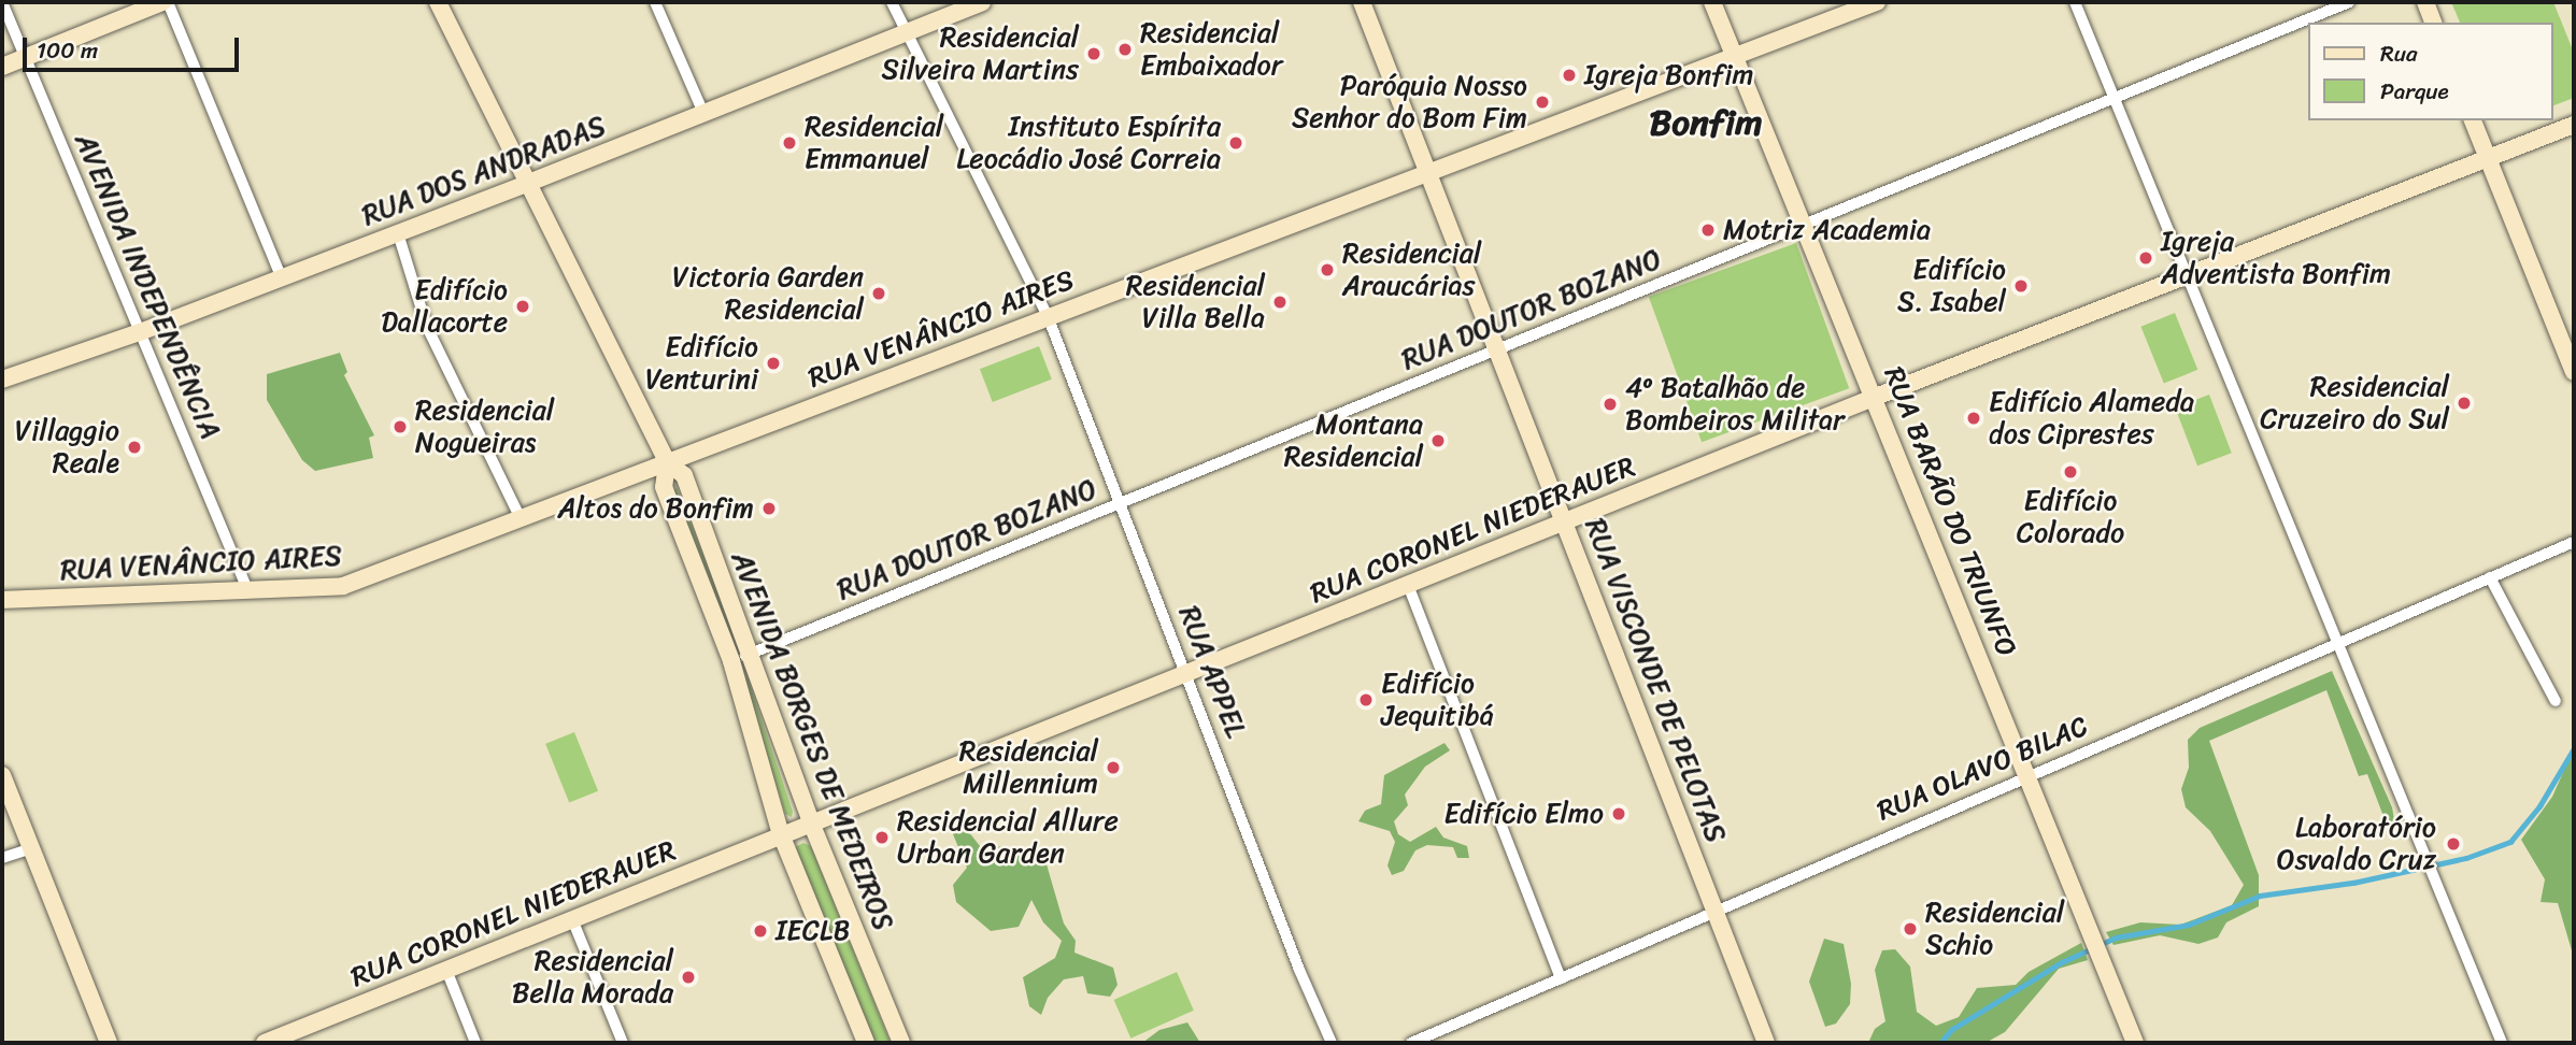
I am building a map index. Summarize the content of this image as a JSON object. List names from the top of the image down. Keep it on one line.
{"streets":{"street":["RUA DOS ANDRADAS","AVENIDA INDEPENDÊNCIA","RUA DOUTOR BOZANO","RUA VENÂNCIO AIRES","RUA BARÃO DO TRIUNFO","RUA CORONEL NIEDERAUER","RUA APPEL","RUA VISCONDE DE PELOTAS","AVENIDA BORGES DE MEDEIROS","RUA OLAVO BILAC"]},"crossings":[["RUA DOS ANDRADAS","AVENIDA INDEPENDÊNCIA"],["RUA DOS ANDRADAS","RUA APPEL"],["RUA DOS ANDRADAS","AVENIDA BORGES DE MEDEIROS"],["AVENIDA INDEPENDÊNCIA","RUA VENÂNCIO AIRES"],["RUA DOUTOR BOZANO","RUA BARÃO DO TRIUNFO"],["RUA DOUTOR BOZANO","RUA APPEL"],["RUA DOUTOR BOZANO","RUA VISCONDE DE PELOTAS"],["RUA DOUTOR BOZANO","AVENIDA BORGES DE MEDEIROS"],["RUA VENÂNCIO AIRES","RUA BARÃO DO TRIUNFO"],["RUA VENÂNCIO AIRES","RUA APPEL"],["RUA VENÂNCIO AIRES","RUA VISCONDE DE PELOTAS"],["RUA VENÂNCIO AIRES","AVENIDA BORGES DE MEDEIROS"],["RUA BARÃO DO TRIUNFO","RUA CORONEL NIEDERAUER"],["RUA BARÃO DO TRIUNFO","RUA OLAVO BILAC"],["RUA CORONEL NIEDERAUER","RUA APPEL"],["RUA CORONEL NIEDERAUER","RUA VISCONDE DE PELOTAS"],["RUA CORONEL NIEDERAUER","AVENIDA BORGES DE MEDEIROS"],["RUA VISCONDE DE PELOTAS","RUA OLAVO BILAC"]],"districts":["Bonfim"],"places":["Residencial Embaixador","Residencial Silveira Martins","Igreja Bonfim","Paróquia Nosso Senhor do Bom Fim","Residencial Emmanuel","Instituto Espírita Leocádio José Correia","Motriz Academia","Igreja Adventista Bonfim","Residencial Araucárias","Edifício S. Isabel","Victoria Garden Residencial","Residencial Villa Bella","Edifício Dallacorte","Edifício Venturini","Residencial Cruzeiro do Sul","4º Batalhão de Bombeiros Militar","Edifício Alameda dos Ciprestes","Residencial Nogueiras","Montana Residencial","Villaggio Reale","Edifício Colorado","Altos do Bonfim","Edifício Jequitibá","Residencial Millennium","Edifício Elmo","Residencial Allure Urban Garden","Laboratório Osvaldo Cruz","Residencial Schio","IECLB","Residencial Bella Morada"],"legend":["Rua","Parque"],"scale_bar":"100 m"}
